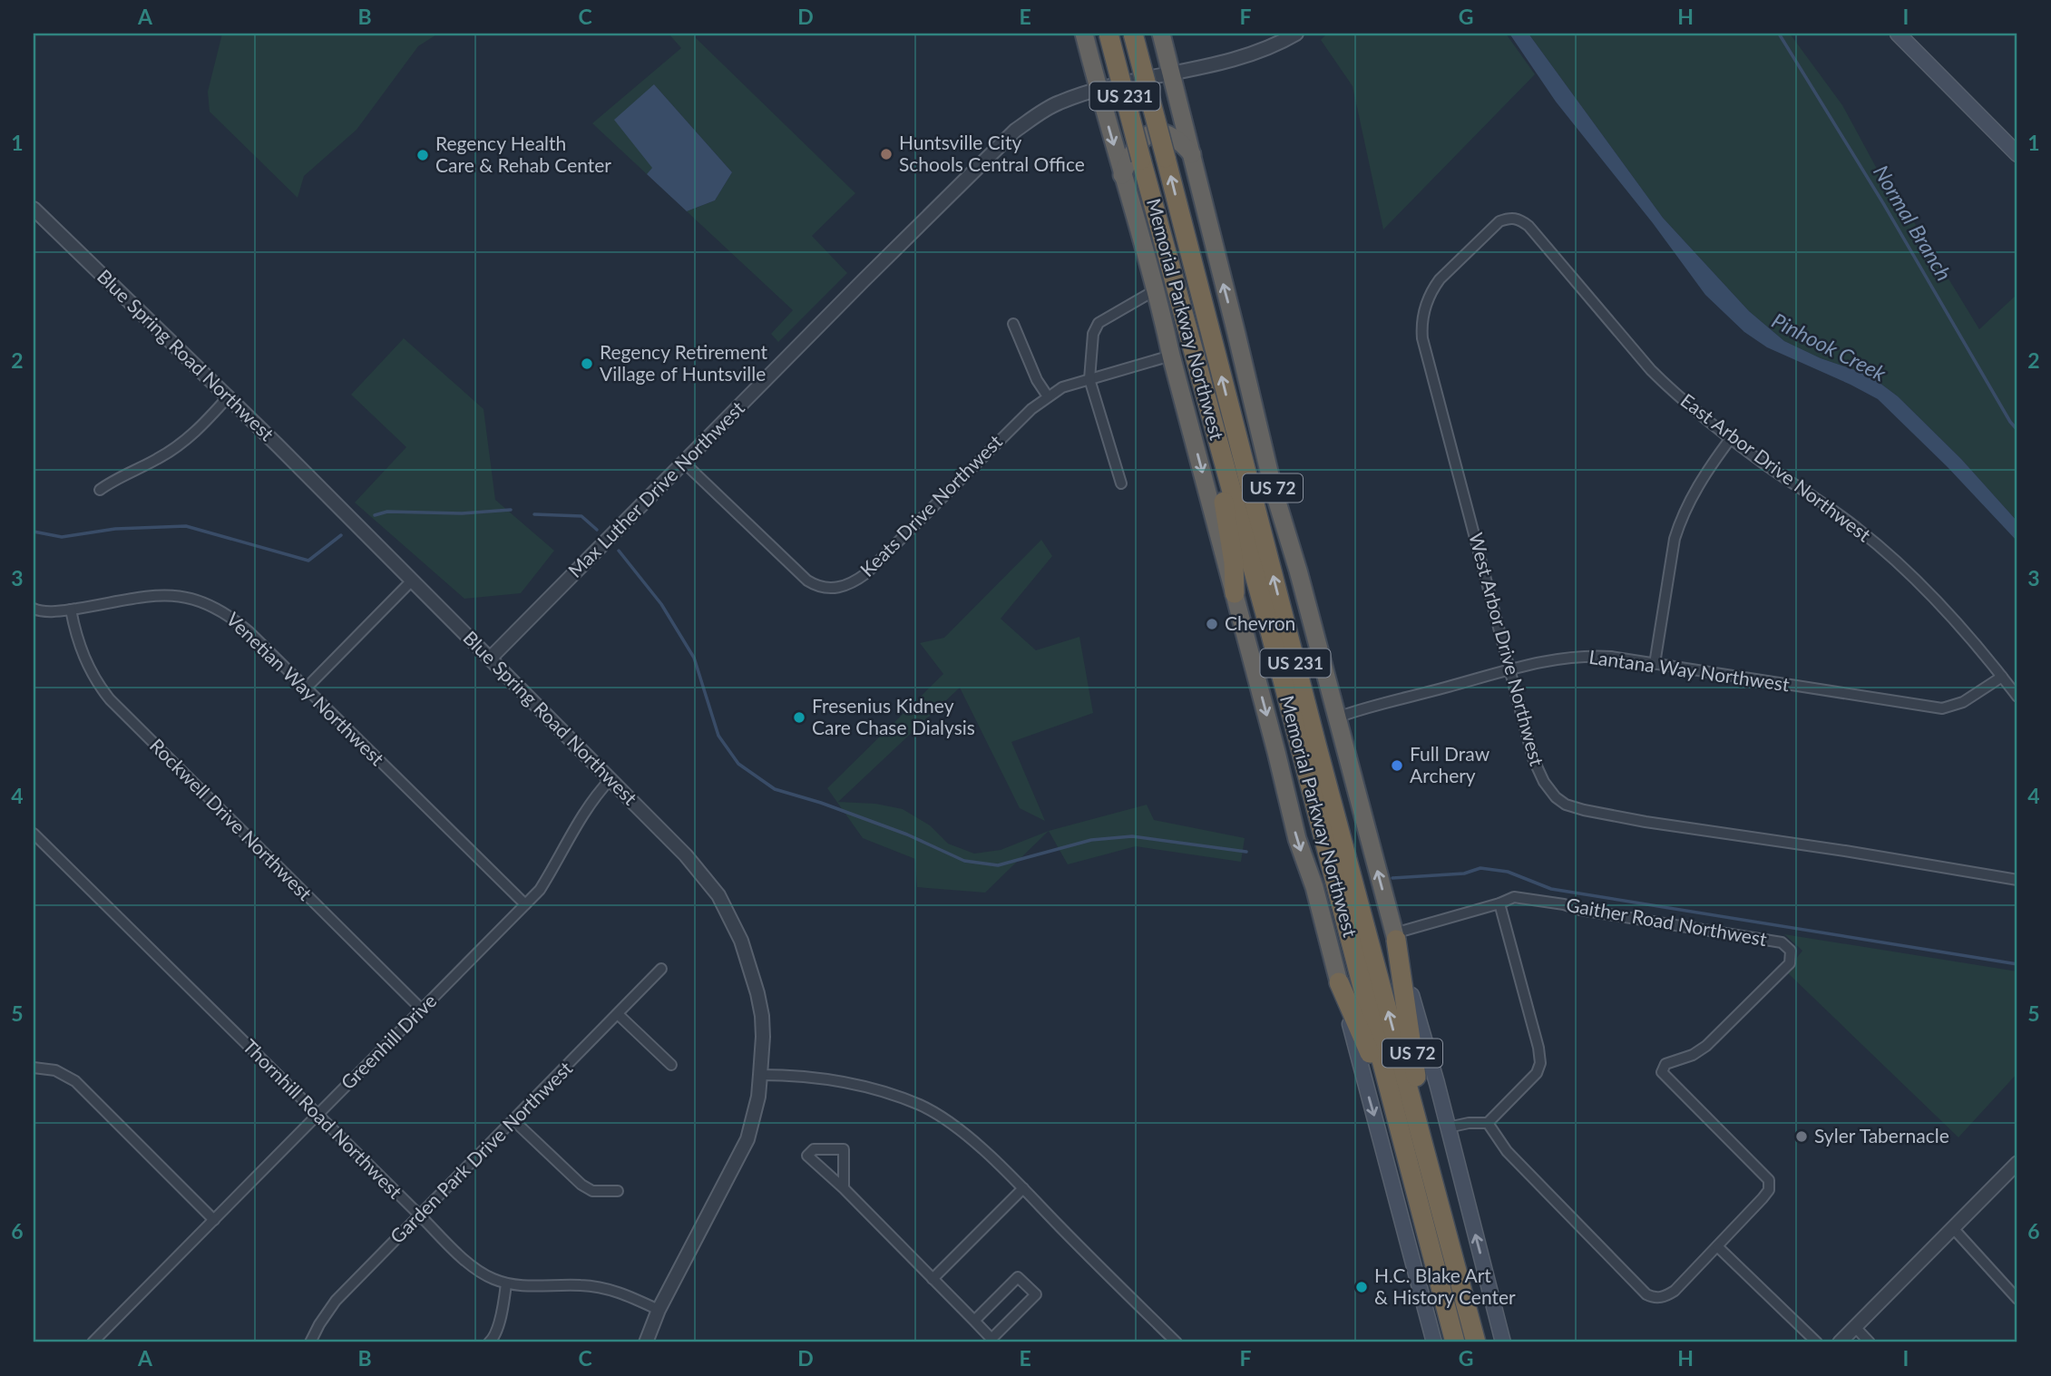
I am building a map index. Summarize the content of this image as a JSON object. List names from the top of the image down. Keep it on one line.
{"streets":{"highway":["US 231","Memorial Parkway Northwest","US 72"],"street":["Blue Spring Road Northwest","East Arbor Drive Northwest","Max Luther Drive Northwest","Keats Drive Northwest","West Arbor Drive Northwest","Lantana Way Northwest","Venetian Way Northwest","Rockwell Drive Northwest","Gaither Road Northwest","Greenhill Drive","Thornhill Road Northwest","Garden Park Drive Northwest"]},"crossings":[["Memorial Parkway Northwest","US 72"],["Blue Spring Road Northwest","Max Luther Drive Northwest"],["Blue Spring Road Northwest","Greenhill Drive"],["Blue Spring Road Northwest","Thornhill Road Northwest"],["East Arbor Drive Northwest","West Arbor Drive Northwest"],["East Arbor Drive Northwest","Lantana Way Northwest"],["US 72","Max Luther Drive Northwest"],["US 72","Keats Drive Northwest"],["US 72","Lantana Way Northwest"],["US 72","Gaither Road Northwest"],["Max Luther Drive Northwest","Keats Drive Northwest"],["West Arbor Drive Northwest","Lantana Way Northwest"],["Venetian Way Northwest","Rockwell Drive Northwest"],["Venetian Way Northwest","Greenhill Drive"],["Rockwell Drive Northwest","Greenhill Drive"],["Greenhill Drive","Thornhill Road Northwest"],["Thornhill Road Northwest","Garden Park Drive Northwest"]],"water":["Normal Branch","Pinhook Creek"],"places":["Huntsville City Schools Central Office","Regency Health Care & Rehab Center","Regency Retirement Village of Huntsville","Chevron","Fresenius Kidney Care Chase Dialysis","Full Draw Archery","Syler Tabernacle","H.C. Blake Art & History Center"],"grid":{"columns":["A","B","C","D","E","F","G","H","I"],"rows":["1","2","3","4","5","6"]}}
